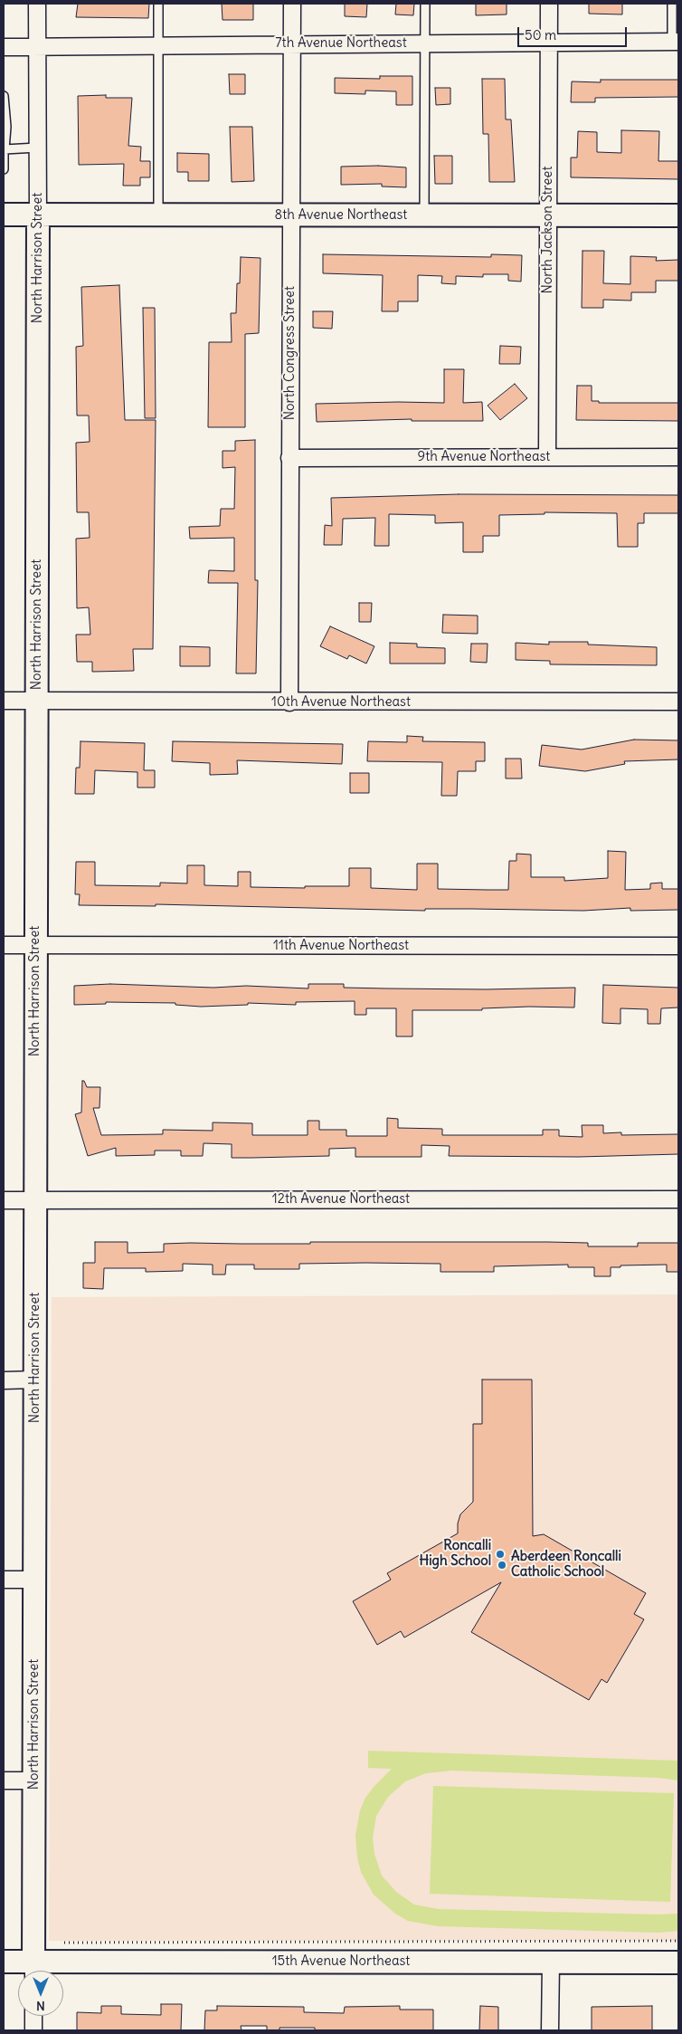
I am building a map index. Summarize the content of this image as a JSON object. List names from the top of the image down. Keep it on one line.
{"streets":{"street":["7th Avenue Northeast","8th Avenue Northeast","North Jackson Street","North Harrison Street","North Congress Street","9th Avenue Northeast","10th Avenue Northeast","11th Avenue Northeast","12th Avenue Northeast","15th Avenue Northeast"]},"crossings":[["7th Avenue Northeast","North Jackson Street"],["7th Avenue Northeast","North Harrison Street"],["7th Avenue Northeast","North Congress Street"],["8th Avenue Northeast","North Jackson Street"],["8th Avenue Northeast","North Harrison Street"],["8th Avenue Northeast","North Congress Street"],["North Jackson Street","9th Avenue Northeast"],["North Harrison Street","10th Avenue Northeast"],["North Harrison Street","11th Avenue Northeast"],["North Harrison Street","12th Avenue Northeast"],["North Harrison Street","15th Avenue Northeast"],["North Congress Street","9th Avenue Northeast"],["North Congress Street","10th Avenue Northeast"]],"places":["Roncalli High School","Aberdeen Roncalli Catholic School"],"scale_bar":"50 m","north":"bottom"}
